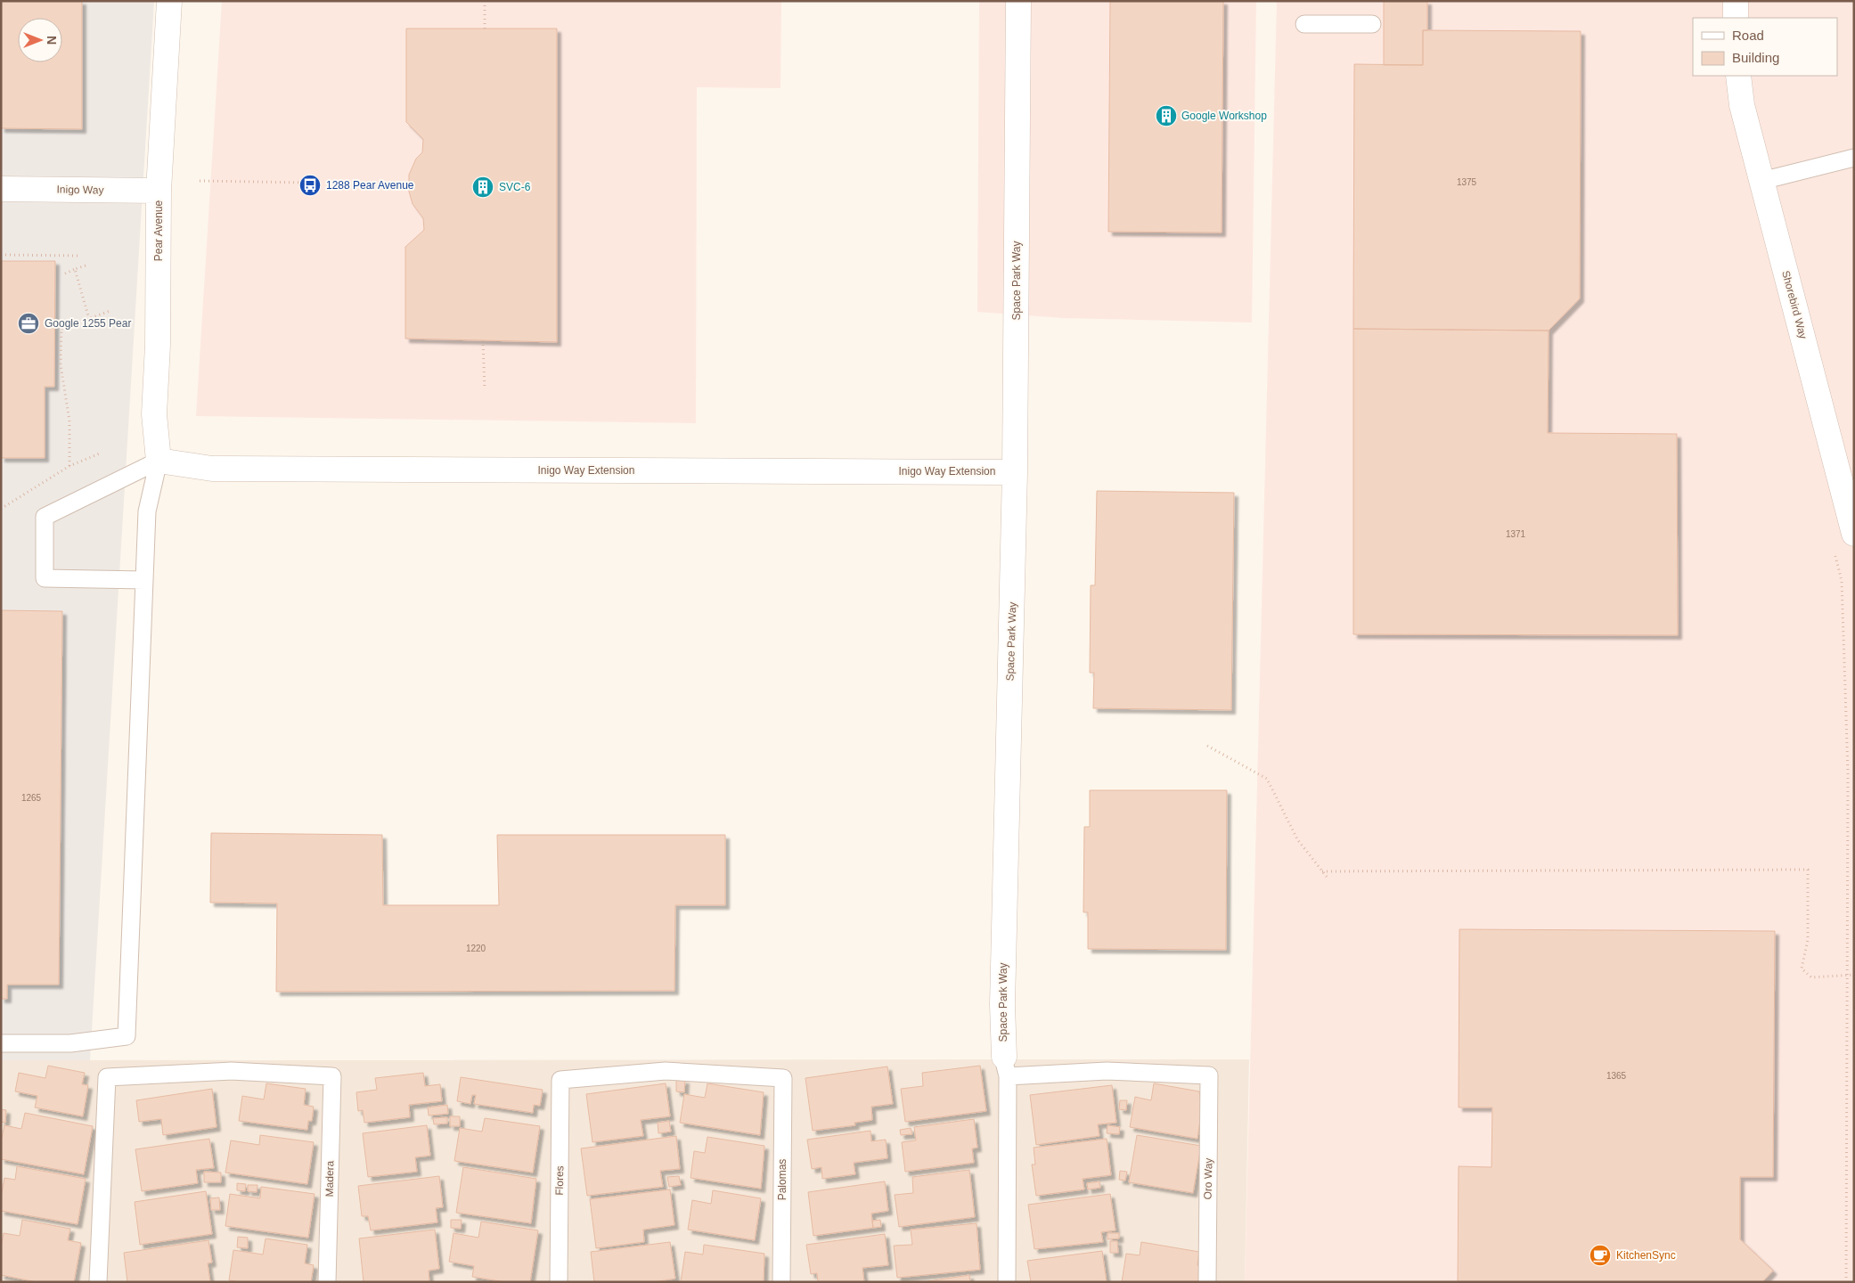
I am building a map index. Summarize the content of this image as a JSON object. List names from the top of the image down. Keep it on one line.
{"streets":{"street":["Inigo Way","Pear Avenue","Space Park Way","Shorebird Way","Inigo Way Extension"],"lane":["Madera","Oro Way","Palomas","Flores"]},"crossings":[["Inigo Way","Pear Avenue"],["Pear Avenue","Inigo Way Extension"],["Space Park Way","Inigo Way Extension"],["Space Park Way","Oro Way"],["Palomas","Flores"]],"places":{"building":["Google Workshop","SVC-6"],"bus stop":["1288 Pear Avenue"],"office":["Google 1255 Pear"],"cafe":["KitchenSync"]},"house_numbers":["1375","1371","1265","1220","1365"],"legend":["Road","Building"],"north":"right"}
